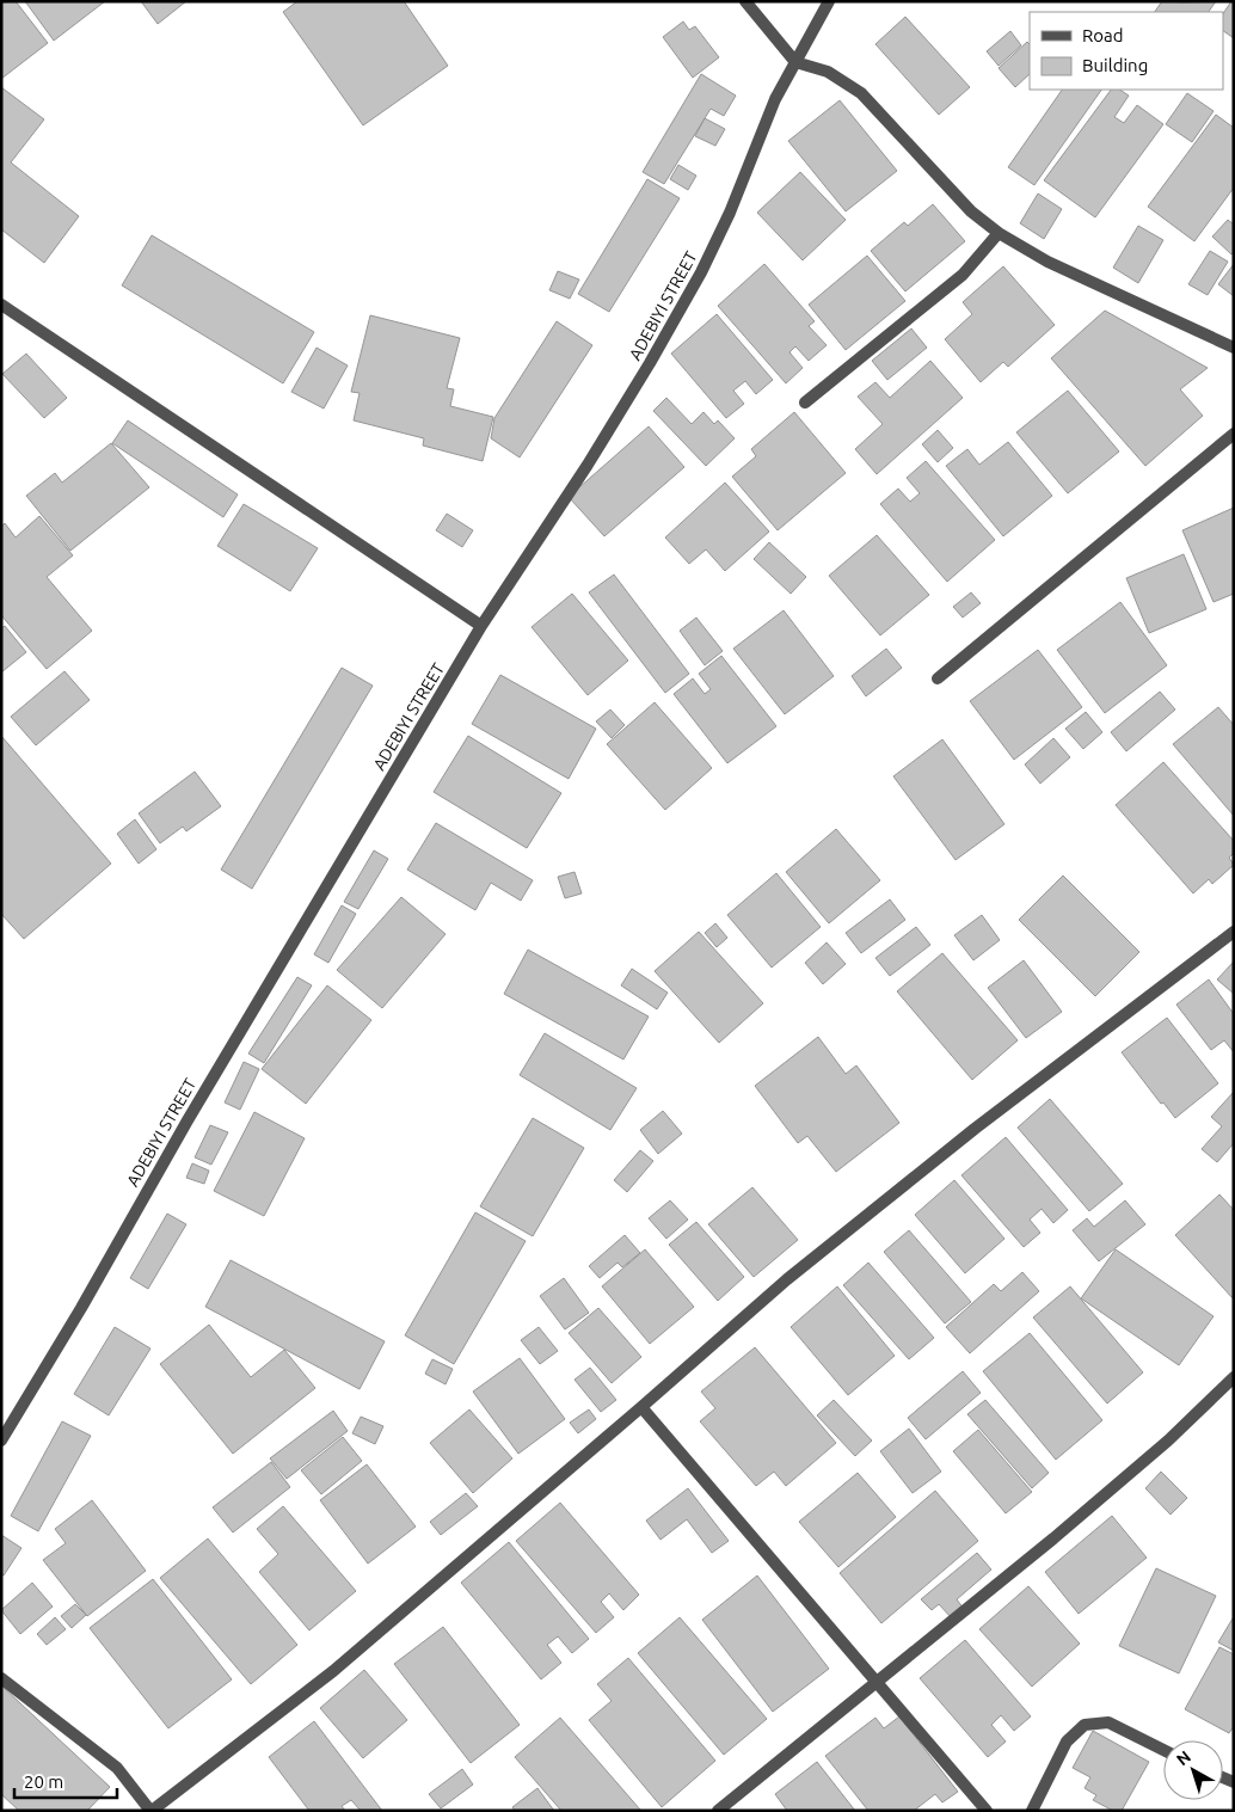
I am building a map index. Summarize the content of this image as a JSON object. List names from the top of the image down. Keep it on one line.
{"streets":{"street":["ADEBIYI STREET"]},"legend":["Road","Building"],"scale_bar":"20 m","north":"top left"}
